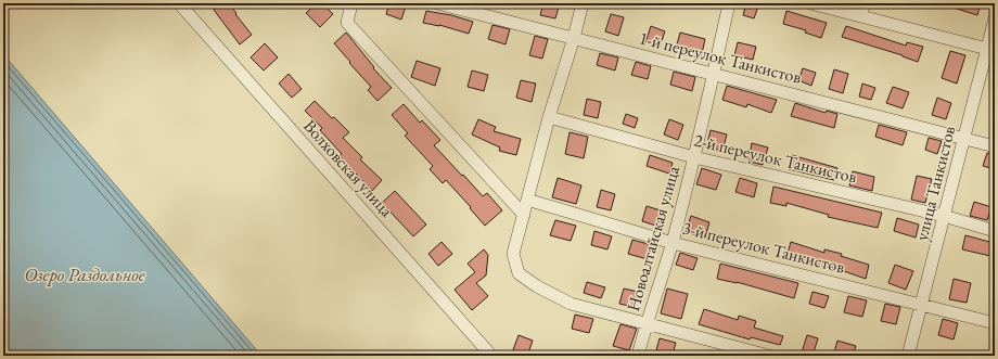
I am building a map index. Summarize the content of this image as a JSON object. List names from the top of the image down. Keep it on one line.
{"streets":{"street":["1-й переулок Танкистов","2-й переулок Танкистов","Волховская улица","улица Танкистов","Новоалтайская улица","3-й переулок Танкистов"]},"crossings":[["1-й переулок Танкистов","улица Танкистов"],["1-й переулок Танкистов","Новоалтайская улица"],["2-й переулок Танкистов","улица Танкистов"],["2-й переулок Танкистов","Новоалтайская улица"],["улица Танкистов","3-й переулок Танкистов"],["Новоалтайская улица","3-й переулок Танкистов"]],"water":["Озеро Раздольное"]}
